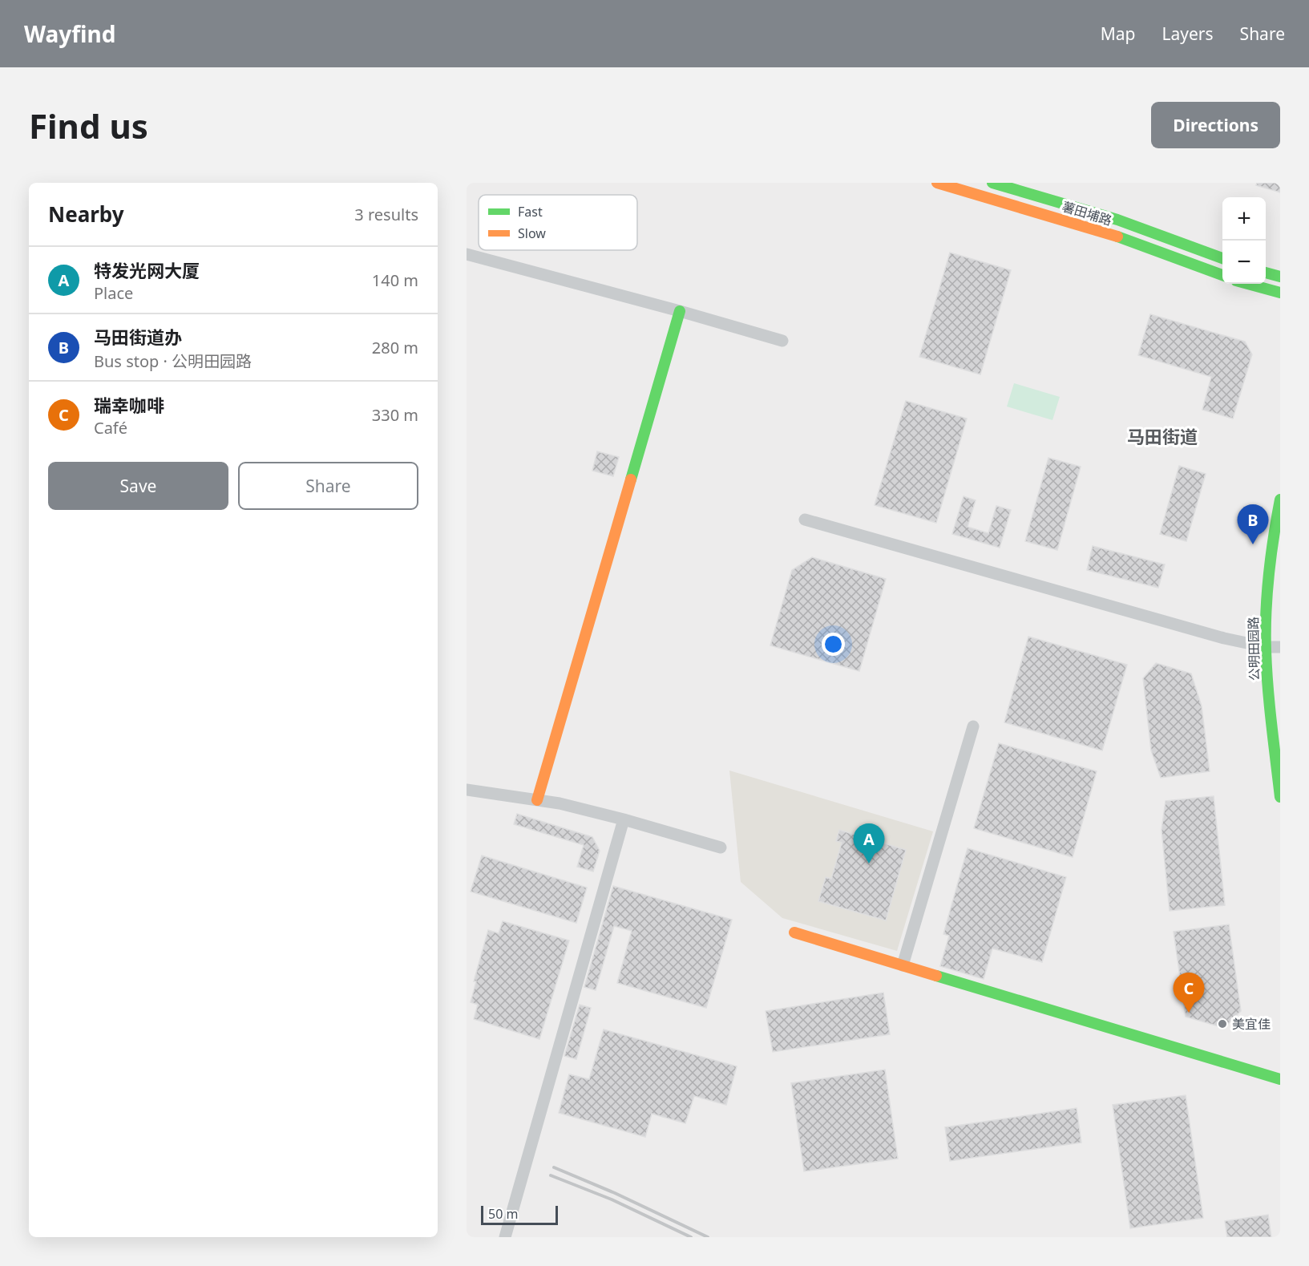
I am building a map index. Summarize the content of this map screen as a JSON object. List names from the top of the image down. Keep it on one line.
{"streets":{"street":["薯田埔路","公明田园路"]},"districts":["马田街道"],"places":["美宜佳"],"legend":["Fast","Slow"],"scale_bar":"50 m","page":{"header":"Wayfind","nav":["Map","Layers","Share"],"buttons":["Directions",["Save","Share"]],"title":"Find us","heading":["Nearby","3 results"],"map_buttons":["+","−"],"list":[{"mark":"A","name":"特发光网大厦","note":"Place","value":"140 m"},{"mark":"B","name":"马田街道办","note":"Bus stop · 公明田园路","value":"280 m"},{"mark":"C","name":"瑞幸咖啡","note":"Café","value":"330 m"}],"pins":["B","A","C"],"scale":"50 m"}}
